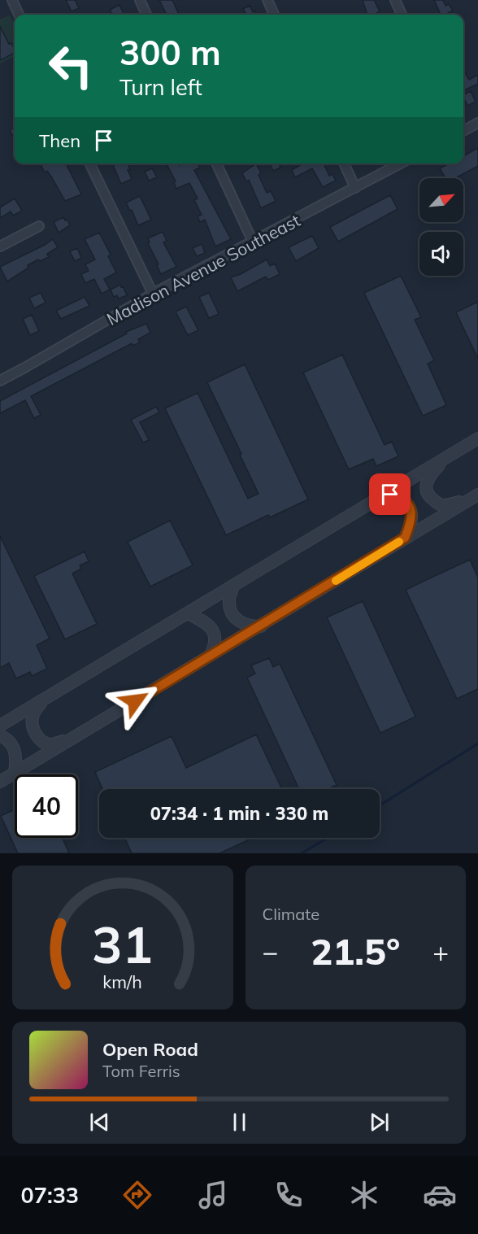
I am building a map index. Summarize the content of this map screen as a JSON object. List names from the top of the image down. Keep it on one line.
{"streets":{"street":["Madison Avenue Southeast"]},"north":"top right","page":{"turn":["300 m","Turn left"],"then":"Then","limit":"40","trip":"07:34 · 1 min · 330 m","tile":"Climate","heat":["−","21.5°","+"],"song":["Open Road","Tom Ferris"],"tabs":"07:33","gauge":["31","km/h"]}}
